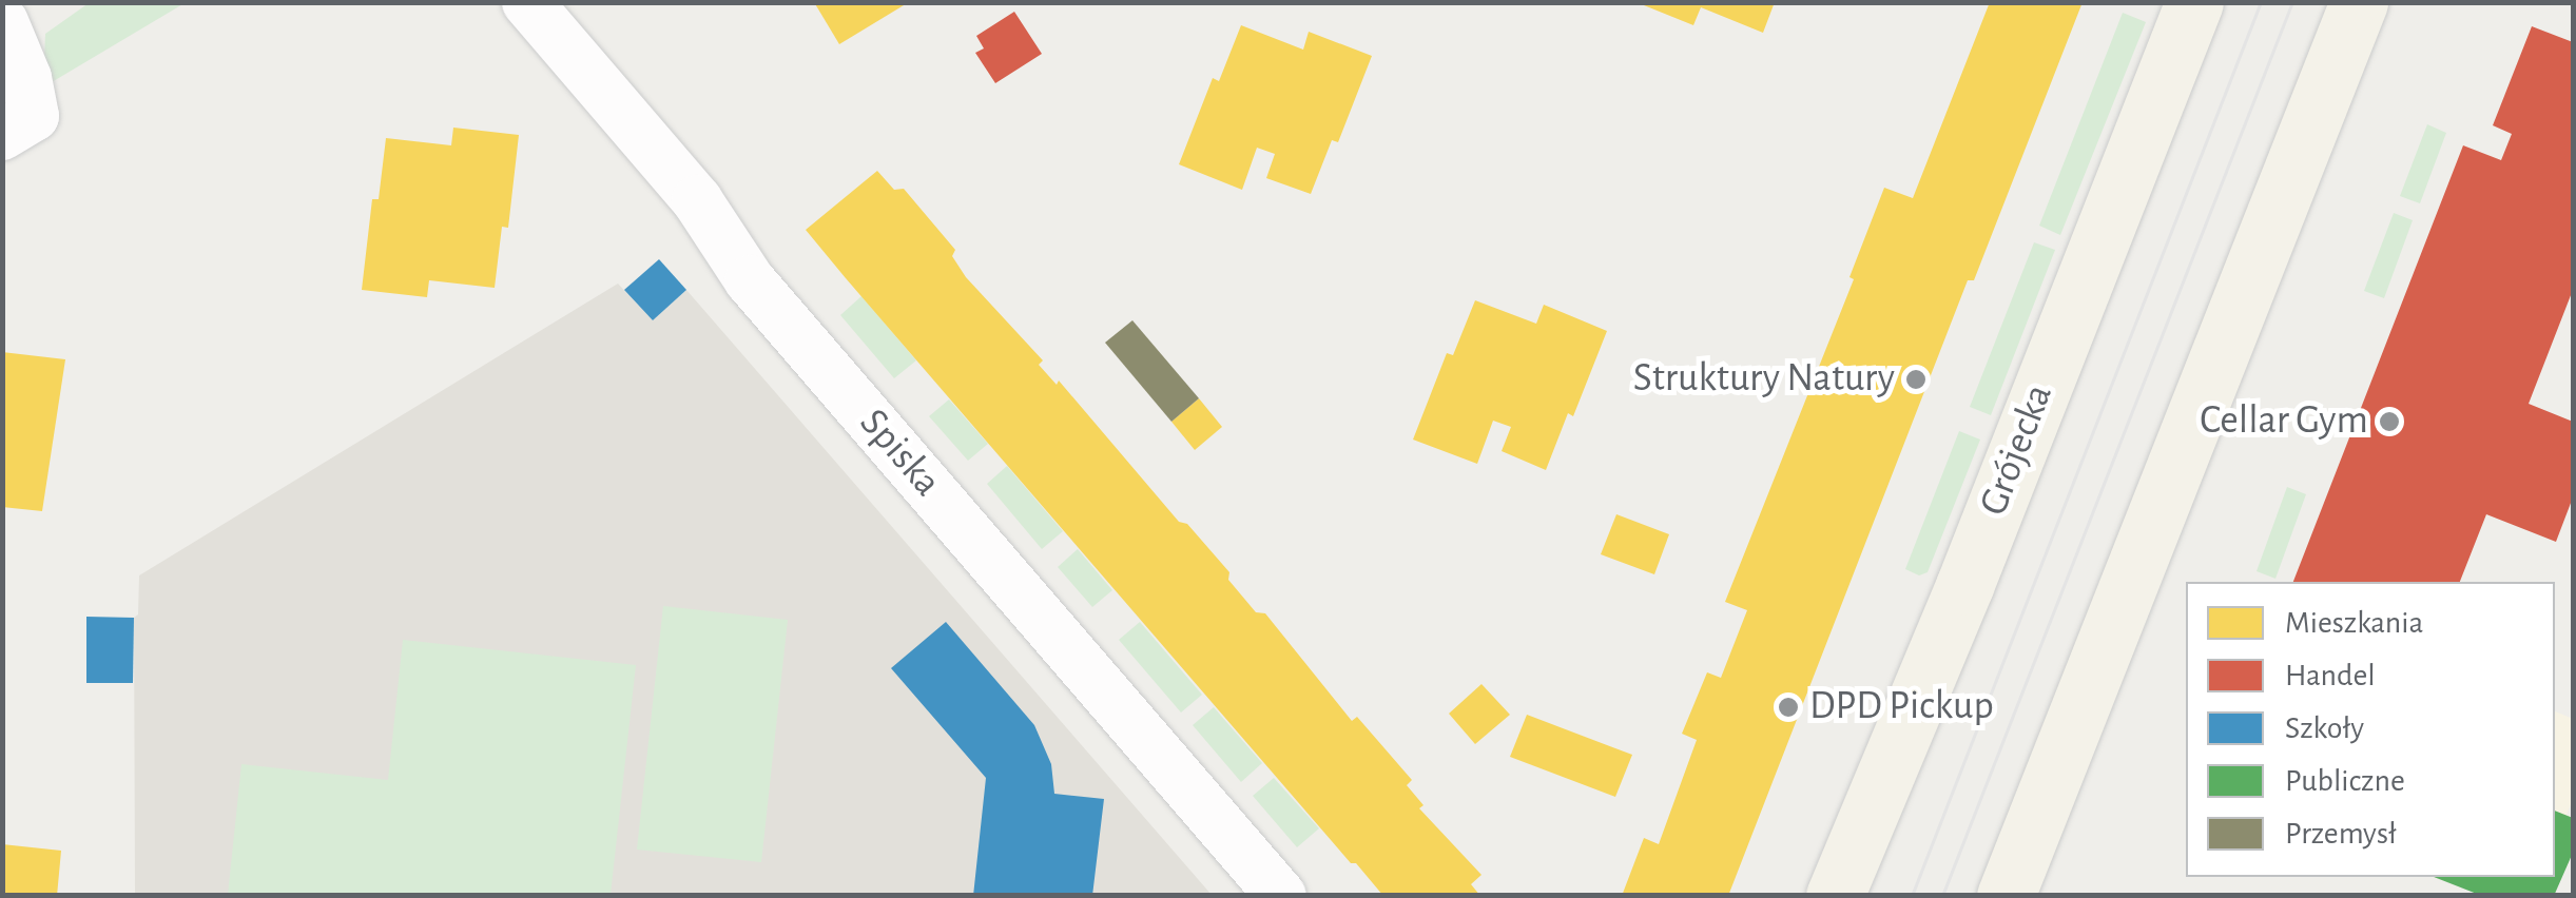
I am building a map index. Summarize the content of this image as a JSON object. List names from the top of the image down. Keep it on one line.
{"streets":{"main road":["Grójecka"],"street":["Spiska"]},"places":["Struktury Natury","Cellar Gym","DPD Pickup"],"legend":["Mieszkania","Handel","Szkoły","Publiczne","Przemysł"]}
